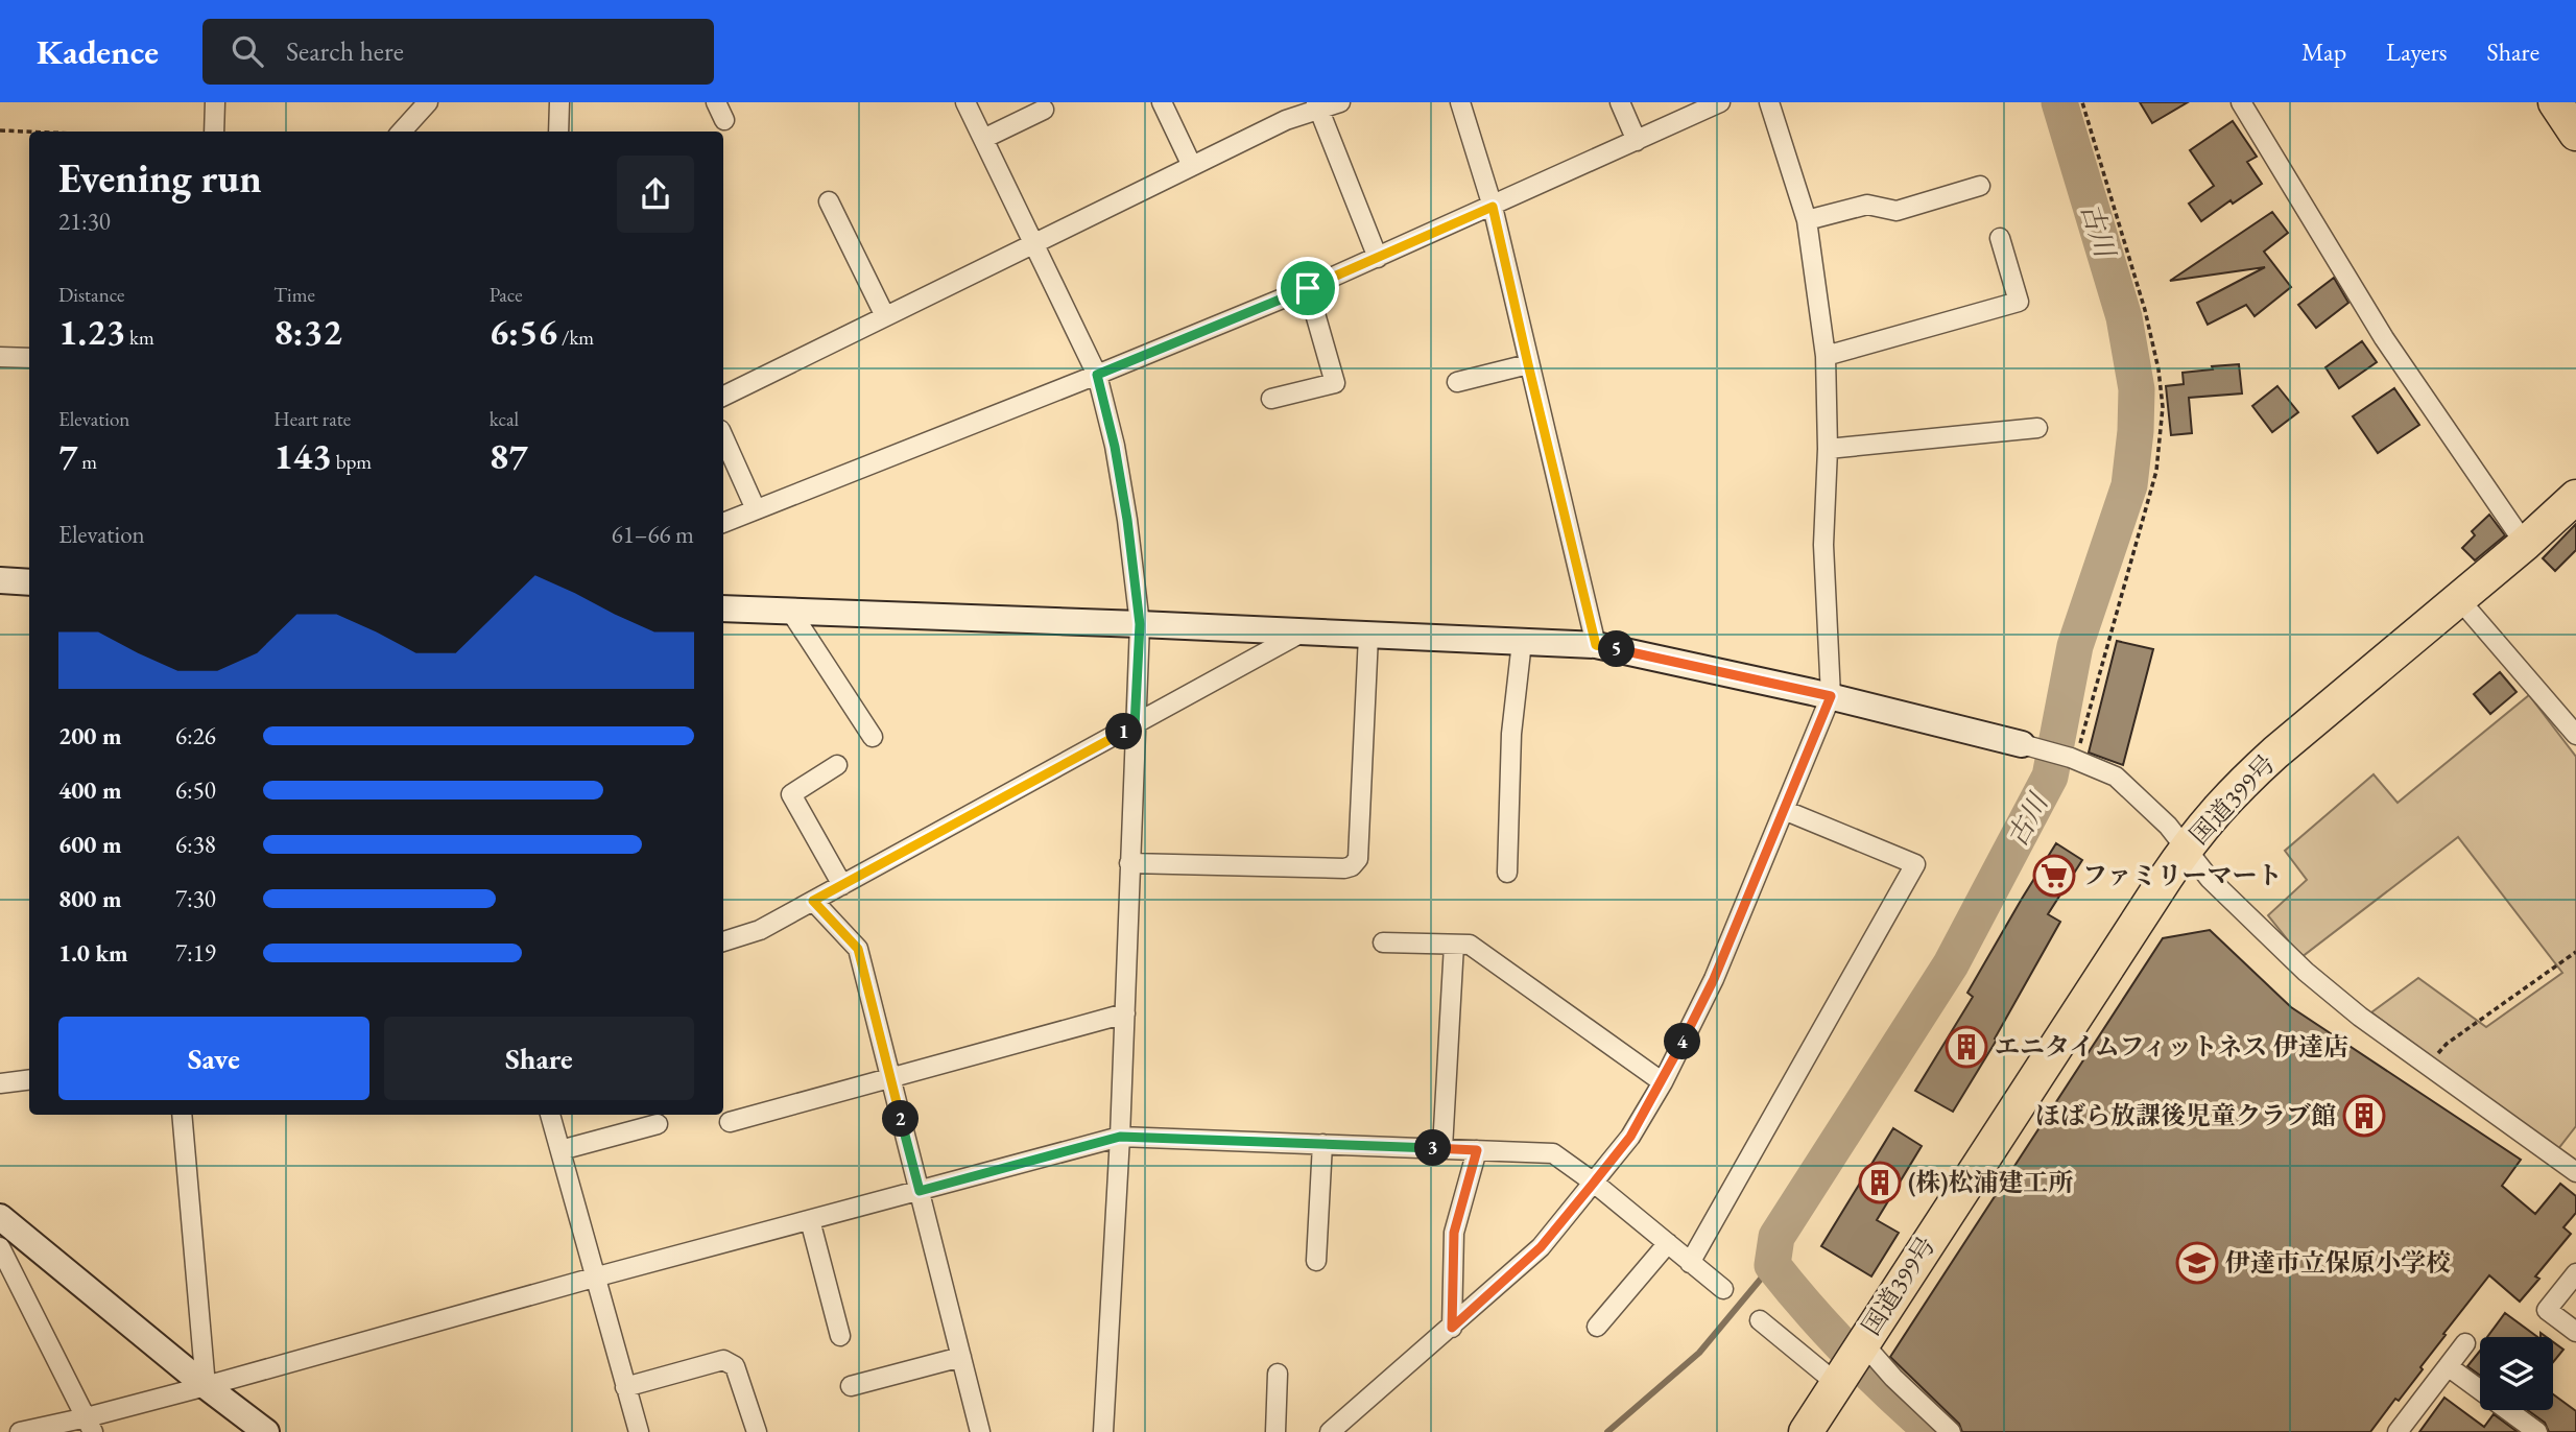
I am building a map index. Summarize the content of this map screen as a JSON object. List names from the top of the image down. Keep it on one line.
{"streets":{"highway":["国道399号"]},"water":["古川"],"places":{"supermarket":["ファミリーマート"],"building":["エニタイムフィットネス 伊達店","ほばら放課後児童クラブ館","(株)松浦建工所"],"school or university":["伊達市立保原小学校"]},"page":{"header":"Kadence","search":"Search here","nav":["Map","Layers","Share"],"heading":["Evening run","21:30"],"stats":[["Distance","1.23 km"],["Time","8:32"],["Pace","6:56 /km"],["Elevation","7 m"],["Heart rate","143 bpm"],["kcal","87"]],"chart":["Elevation","61–66 m"],"pins":["5","1","4","2","3"],"list":[{"name":"200 m","note":"6:26"},{"name":"400 m","note":"6:50"},{"name":"600 m","note":"6:38"},{"name":"800 m","note":"7:30"},{"name":"1.0 km","note":"7:19"}],"buttons":["Save","Share"]}}
